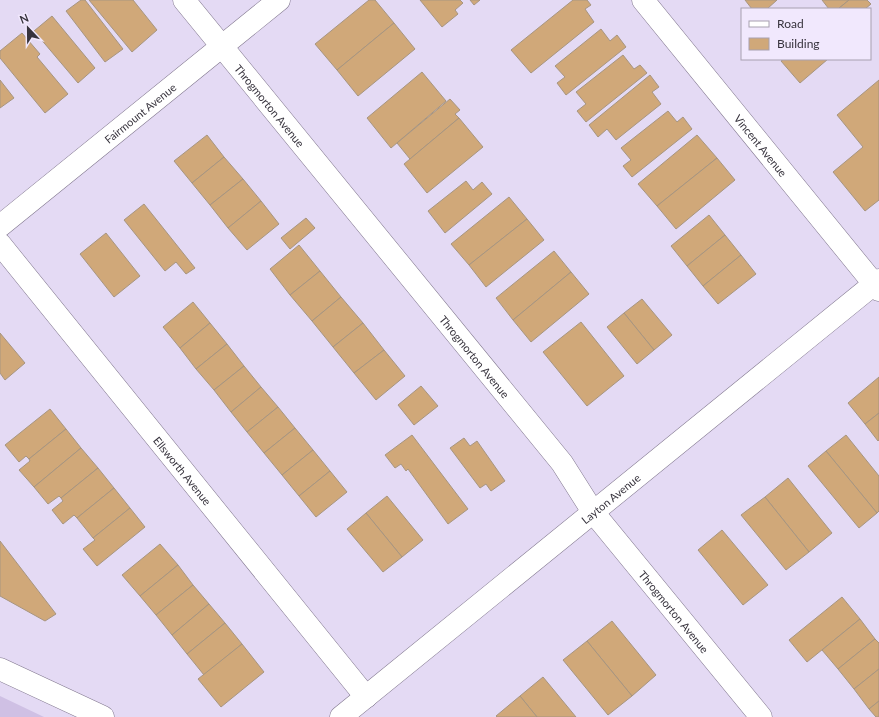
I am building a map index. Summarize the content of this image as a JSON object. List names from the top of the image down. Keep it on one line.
{"streets":{"street":["Throgmorton Avenue","Fairmount Avenue","Vincent Avenue","Ellsworth Avenue","Layton Avenue"]},"crossings":[["Throgmorton Avenue","Fairmount Avenue"],["Throgmorton Avenue","Layton Avenue"],["Vincent Avenue","Layton Avenue"],["Ellsworth Avenue","Layton Avenue"]],"legend":["Road","Building"],"north":"top"}
